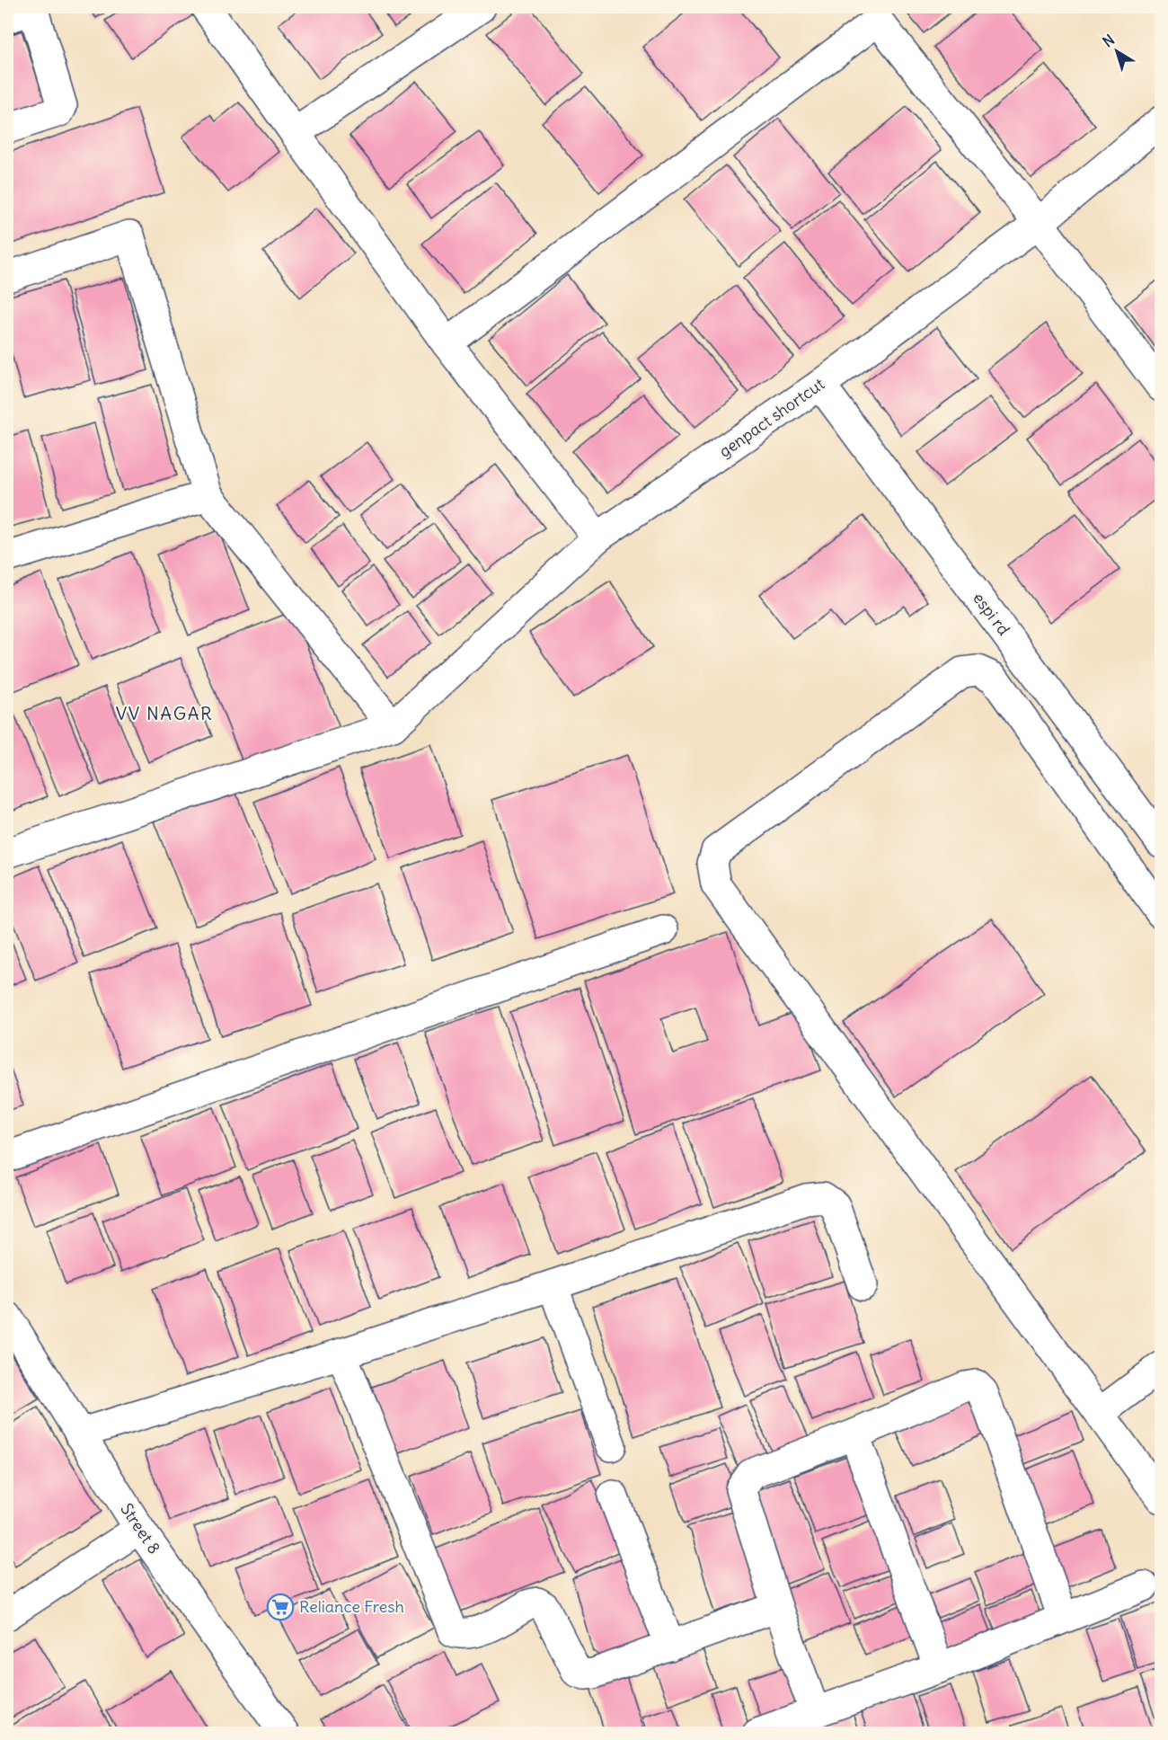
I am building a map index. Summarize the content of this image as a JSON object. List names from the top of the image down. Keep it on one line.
{"streets":{"street":["genpact shortcut","espi rd","Street 8"]},"crossings":[["genpact shortcut","espi rd"]],"districts":["VV NAGAR"],"places":{"supermarket":["Reliance Fresh"]},"north":"top left"}
